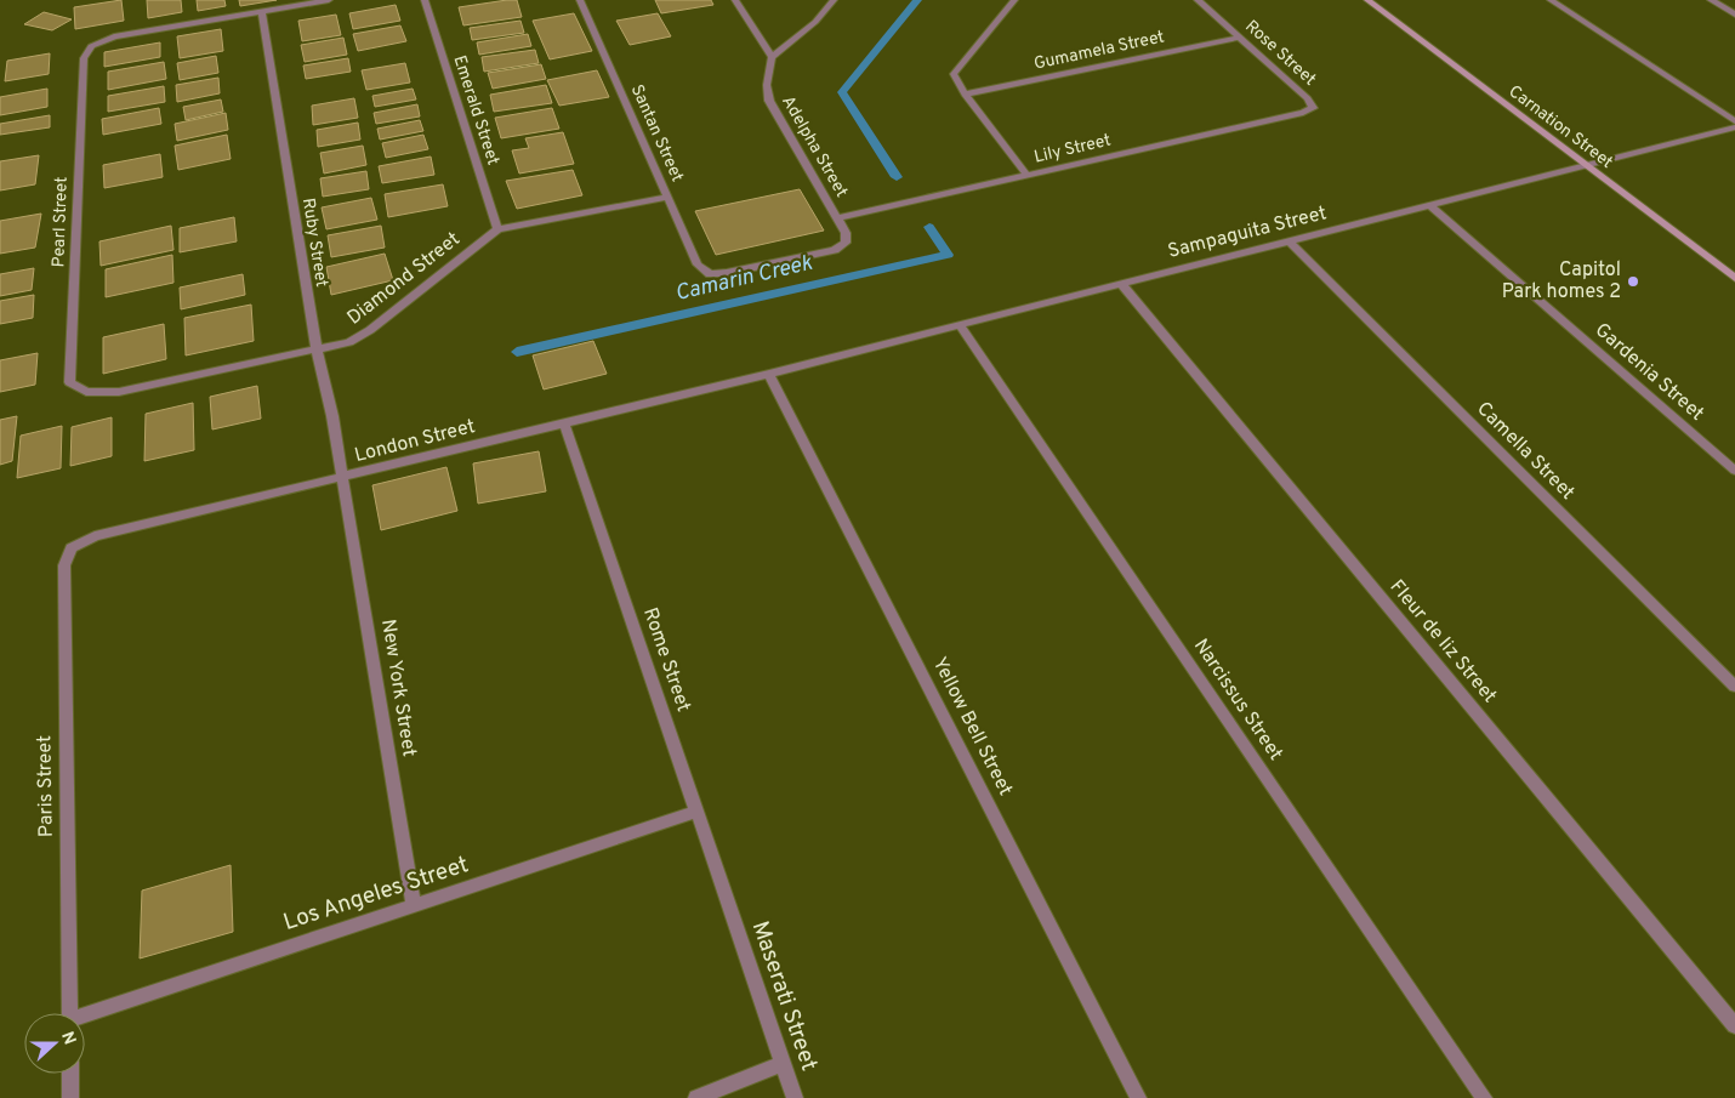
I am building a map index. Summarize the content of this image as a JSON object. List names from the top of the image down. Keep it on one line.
{"streets":{"street":["Gumamela Street","Rose Street","Emerald Street","Carnation Street","Santan Street","Adelpha Street","Lily Street","Pearl Street","Sampaguita Street","Ruby Street","Diamond Street","Gardenia Street","London Street","Camella Street","Fleur de liz Street","Rome Street","New York Street","Narcissus Street","Yellow Bell Street","Paris Street","Los Angeles Street","Maserati Street"]},"crossings":[["Gumamela Street","Rose Street"],["Rose Street","Lily Street"],["Emerald Street","Diamond Street"],["Carnation Street","Sampaguita Street"],["Santan Street","Adelpha Street"],["Santan Street","Diamond Street"],["Adelpha Street","Lily Street"],["Pearl Street","Ruby Street"],["Pearl Street","Diamond Street"],["Sampaguita Street","Gardenia Street"],["Sampaguita Street","London Street"],["Sampaguita Street","Camella Street"],["Sampaguita Street","Fleur de liz Street"],["Sampaguita Street","Narcissus Street"],["Sampaguita Street","Yellow Bell Street"],["Ruby Street","Diamond Street"],["Ruby Street","London Street"],["Ruby Street","New York Street"],["London Street","Rome Street"],["London Street","New York Street"],["London Street","Yellow Bell Street"],["London Street","Paris Street"],["Rome Street","Los Angeles Street"],["Rome Street","Maserati Street"],["New York Street","Los Angeles Street"]],"water":["Camarin Creek"],"places":["Capitol Park homes 2"],"north":"right"}
